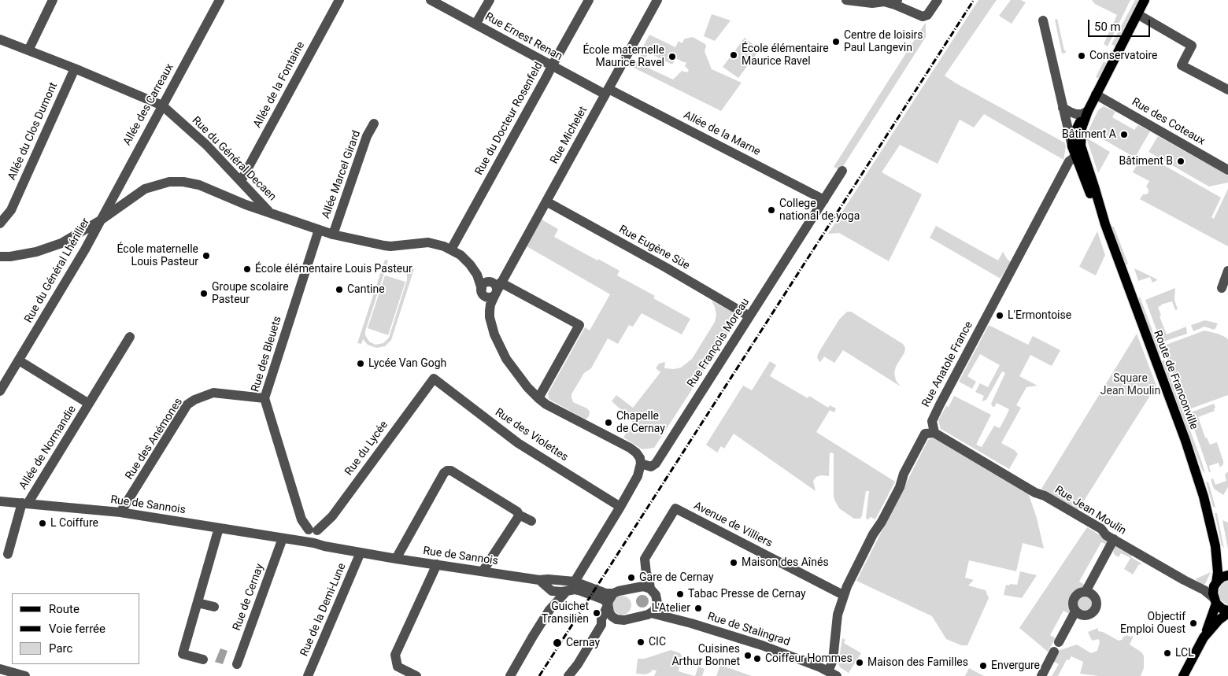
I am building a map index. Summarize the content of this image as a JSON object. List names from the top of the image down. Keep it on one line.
{"streets":{"main road":["Route de Franconville"],"street":["Rue Ernest Renan","Allée de la Fontaine","Allée des Carreaux","Rue du Docteur Rosenfeld","Rue des Coteaux","Allée du Clos Dumont","Allée de la Marne","Rue Michelet","Rue du Général Decaen","Allée Marcel Girard","Rue Eugène Süe","Rue du Général Lhérillier","Rue François Moreau","Rue des Bleuets","Rue Anatole France","Rue des Violettes","Rue des Anémones","Allée de Normandie","Rue du Lycée","Rue de Sannois","Rue Jean Moulin","Avenue de Villiers","Rue de Cernay","Rue de la Demi-Lune","Rue de Stalingrad"]},"crossings":[["Rue Ernest Renan","Rue du Docteur Rosenfeld"],["Rue Ernest Renan","Allée de la Marne"],["Rue Ernest Renan","Rue Michelet"],["Allée de la Fontaine","Rue du Général Decaen"],["Allée des Carreaux","Rue du Général Decaen"],["Allée des Carreaux","Rue du Général Lhérillier"],["Rue du Docteur Rosenfeld","Rue du Général Decaen"],["Allée du Clos Dumont","Rue du Général Decaen"],["Allée de la Marne","Rue Michelet"],["Allée de la Marne","Rue François Moreau"],["Rue Michelet","Rue du Général Decaen"],["Rue Michelet","Rue Eugène Süe"],["Rue du Général Decaen","Allée Marcel Girard"],["Rue du Général Decaen","Rue du Général Lhérillier"],["Rue du Général Decaen","Rue des Bleuets"],["Rue Eugène Süe","Rue François Moreau"],["Rue du Général Lhérillier","Allée de Normandie"],["Rue des Bleuets","Rue des Anémones"],["Rue des Bleuets","Rue du Lycée"],["Rue des Bleuets","Rue de Sannois"],["Rue Anatole France","Route de Franconville"],["Rue Anatole France","Rue Jean Moulin"],["Route de Franconville","Rue Jean Moulin"],["Rue des Violettes","Rue du Lycée"],["Rue des Anémones","Rue de Sannois"],["Allée de Normandie","Rue de Sannois"],["Rue du Lycée","Rue de Sannois"],["Rue de Sannois","Avenue de Villiers"],["Rue de Sannois","Rue de Cernay"],["Rue de Sannois","Rue de la Demi-Lune"],["Rue de Sannois","Rue de Stalingrad"],["Avenue de Villiers","Rue de Stalingrad"]],"parks":["Square Jean Moulin"],"places":["Centre de loisirs Paul Langevin","École élémentaire Maurice Ravel","Conservatoire","École maternelle Maurice Ravel","Bâtiment A","Bâtiment B","College national de yoga","École maternelle Louis Pasteur","École élémentaire Louis Pasteur","Cantine","Groupe scolaire Pasteur","L'Ermontoise","Lycée Van Gogh","Chapelle de Cernay","L Coiffure","Maison des Aînés","Gare de Cernay","Tabac Presse de Cernay","L'Atelier","Guichet Transilien","Objectif Emploi Ouest","CIC","Cernay","LCL","Cuisines Arthur Bonnet","Coiffeur Hommes","Maison des Familles","Envergure"],"legend":["Route","Voie ferrée","Parc"],"scale_bar":"50 m"}
